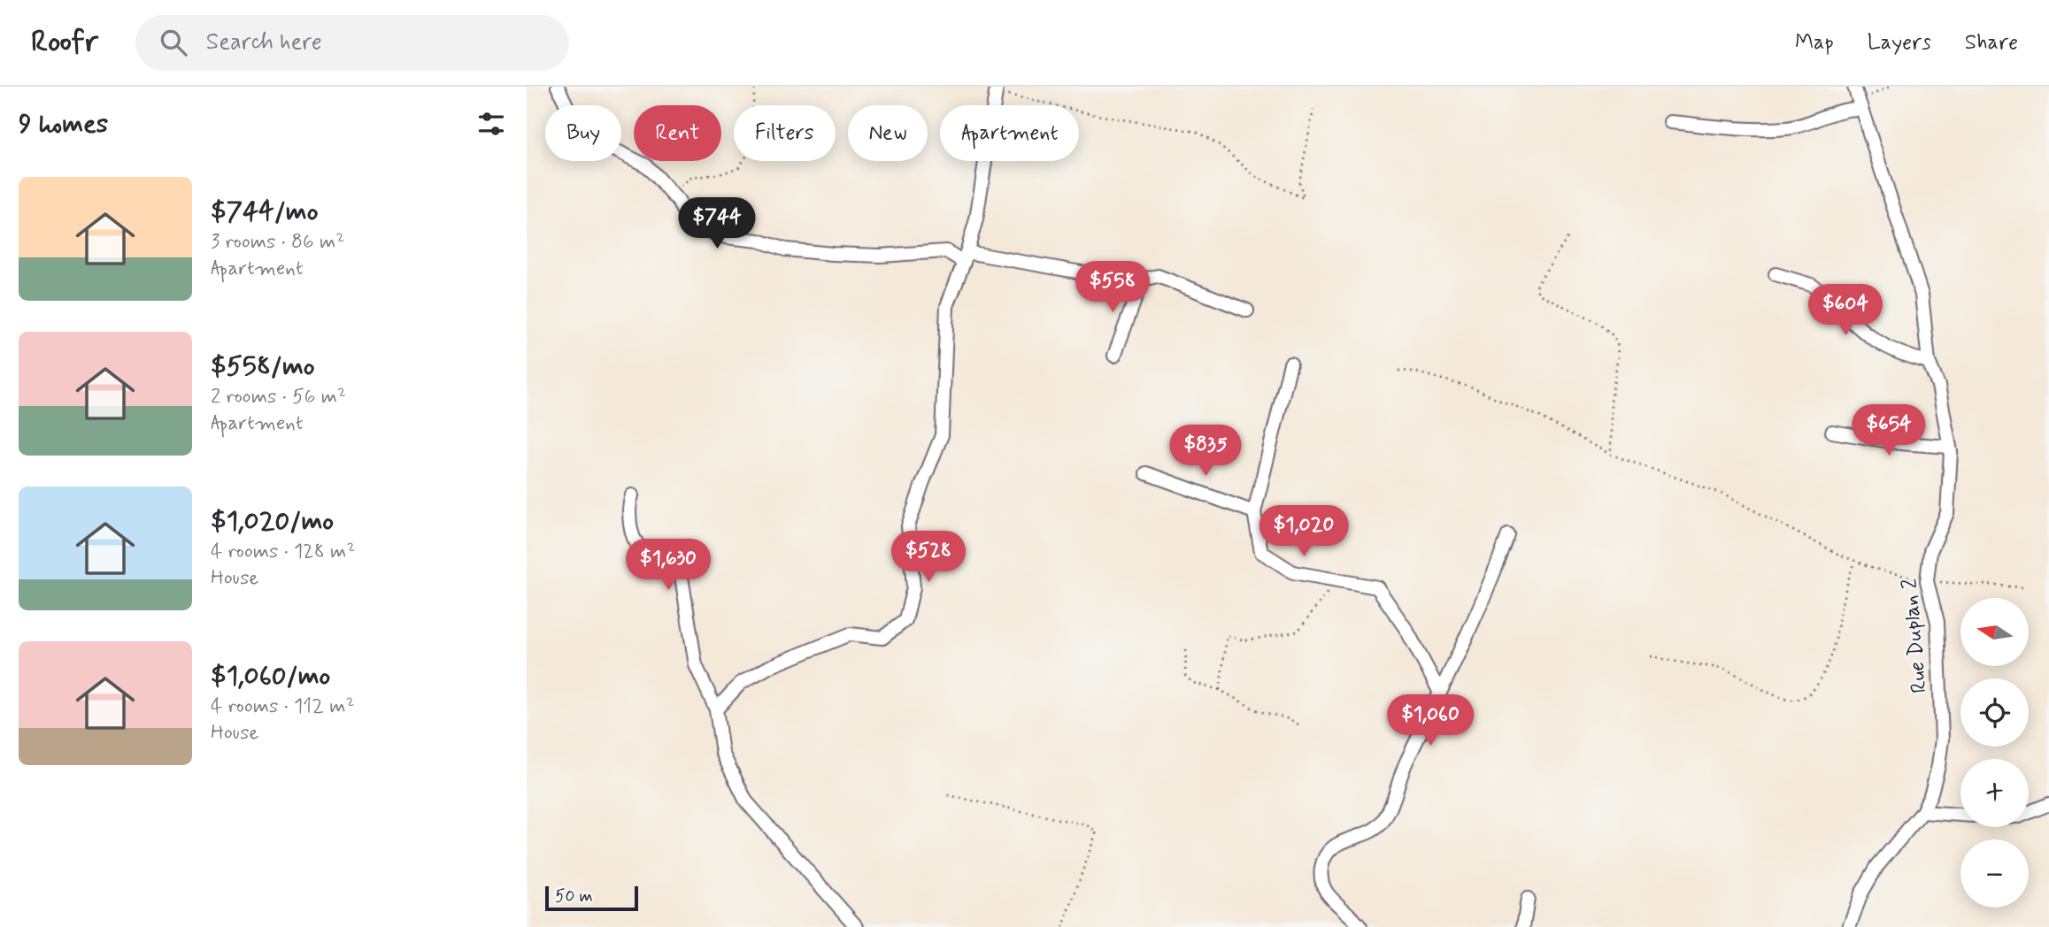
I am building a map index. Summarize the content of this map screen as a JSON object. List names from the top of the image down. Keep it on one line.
{"streets":{"street":["Rue Duplan 2"]},"scale_bar":"50 m","north":"left","page":{"header":"Roofr","search":"Search here","nav":["Map","Layers","Share"],"heading":"9 homes","chip":["Buy","Rent","Filters","New","Apartment"],"list":[{"name":"$744/mo","note":"3 rooms · 86 m² · Apartment"},{"name":"$558/mo","note":"2 rooms · 56 m² · Apartment"},{"name":"$1,020/mo","note":"4 rooms · 128 m² · House"},{"name":"$1,060/mo","note":"4 rooms · 112 m² · House"}],"price":["$744","$558","$604","$654","$835","$1,020","$528","$1,630","$1,060"],"map_buttons":["+","−"],"scale":"50 m"}}
